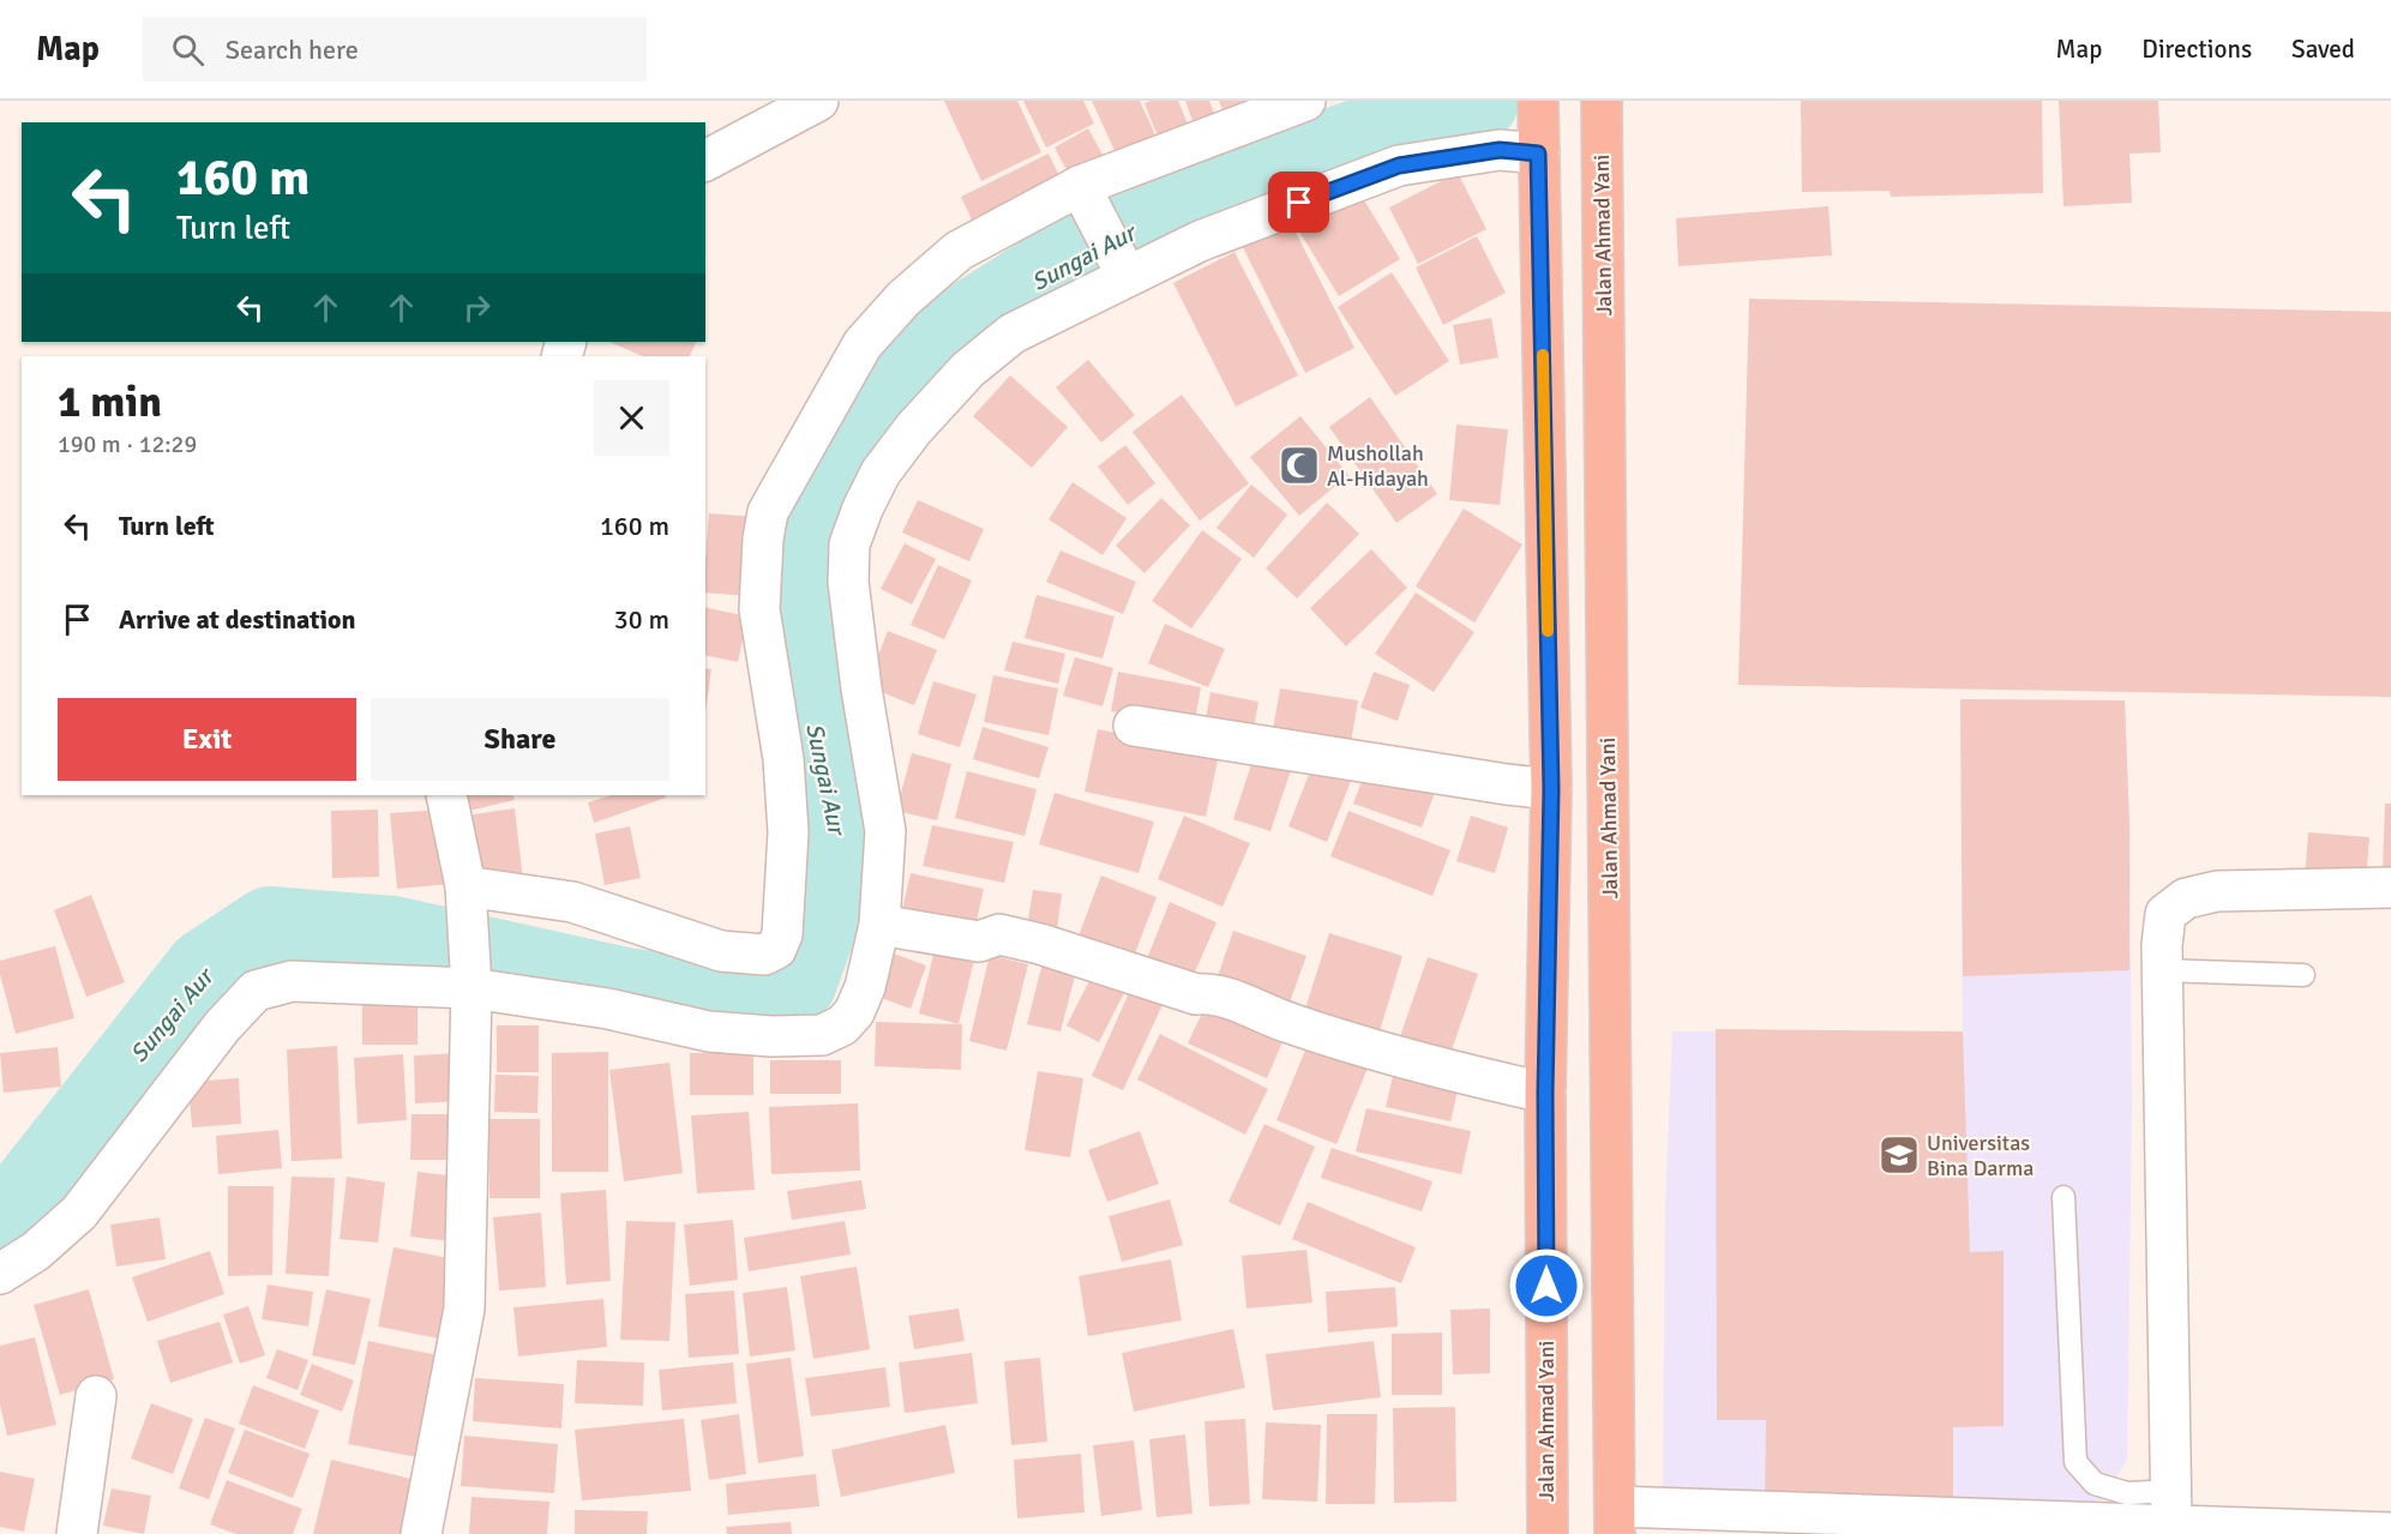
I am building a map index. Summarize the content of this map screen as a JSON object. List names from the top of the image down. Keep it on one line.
{"streets":{"highway":["Jalan Ahmad Yani"]},"water":["Sungai Aur"],"places":{"mosque":["Mushollah Al-Hidayah"],"school or university":["Universitas Bina Darma"]},"page":{"header":"Map","search":"Search here","nav":["Map","Directions","Saved"],"turn":["160 m","Turn left"],"heading":["1 min","190 m · 12:29"],"list":[{"name":"Turn left","value":"160 m"},{"name":"Arrive at destination","value":"30 m"}],"buttons":["Exit","Share"]}}
